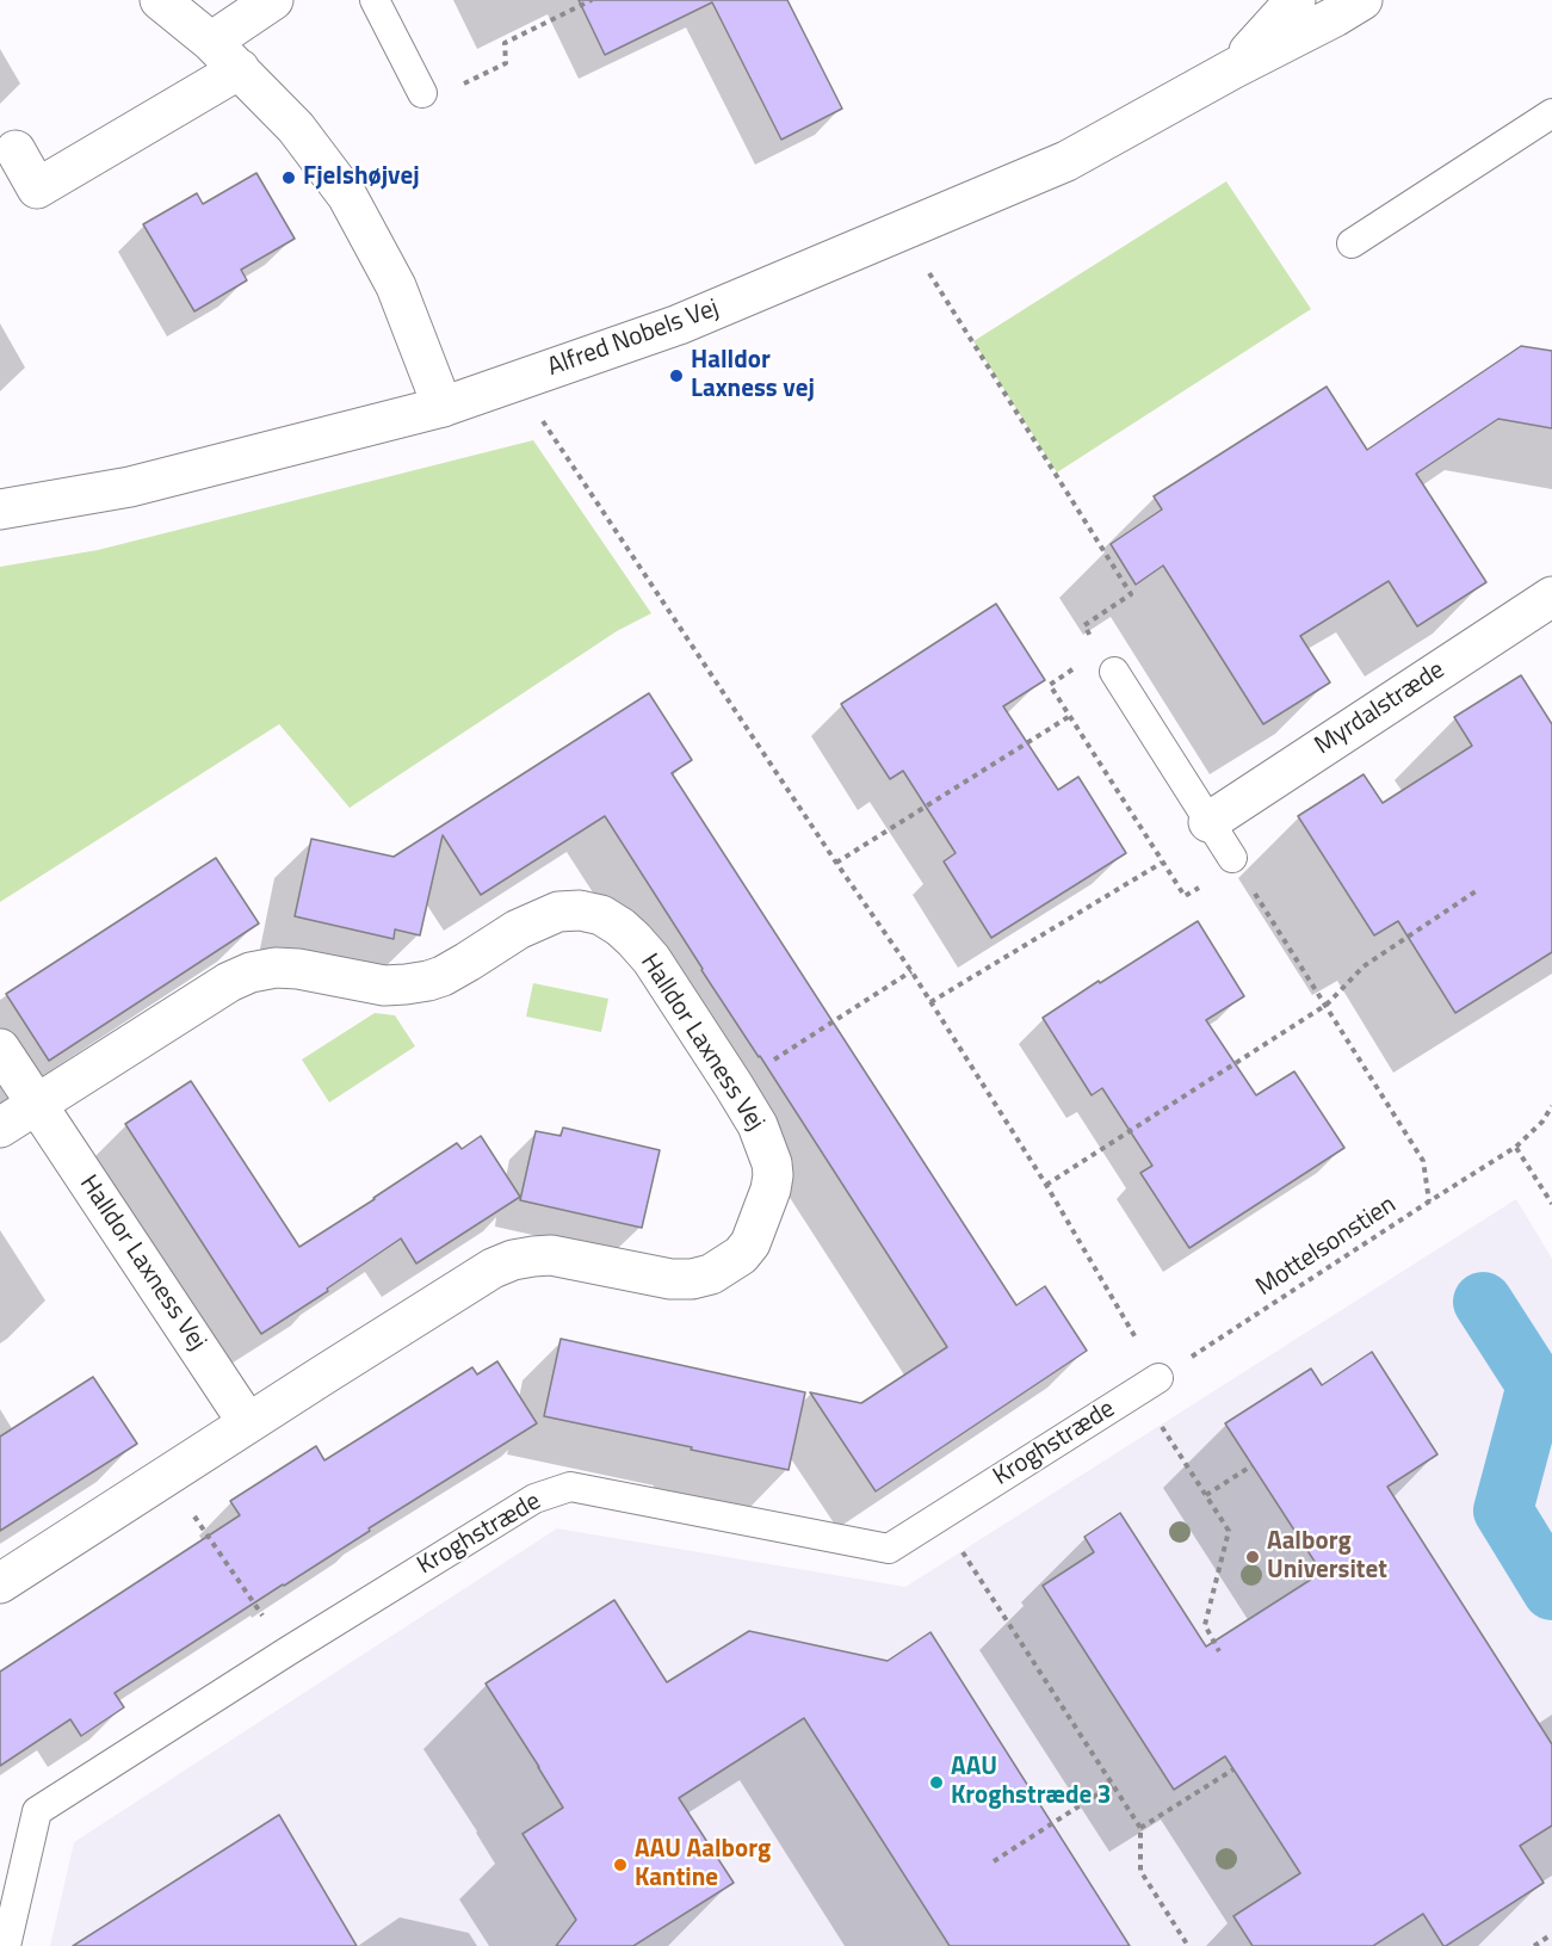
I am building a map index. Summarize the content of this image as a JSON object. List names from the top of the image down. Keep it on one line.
{"streets":{"street":["Alfred Nobels Vej","Myrdalstræde","Halldor Laxness Vej"],"lane":["Kroghstræde"],"path":["Mottelsonstien"]},"crossings":[["Mottelsonstien","Kroghstræde"]],"places":["Fjelshøjvej","Halldor Laxness vej","Aalborg Universitet","AAU Kroghstræde 3","AAU Aalborg Kantine"]}
